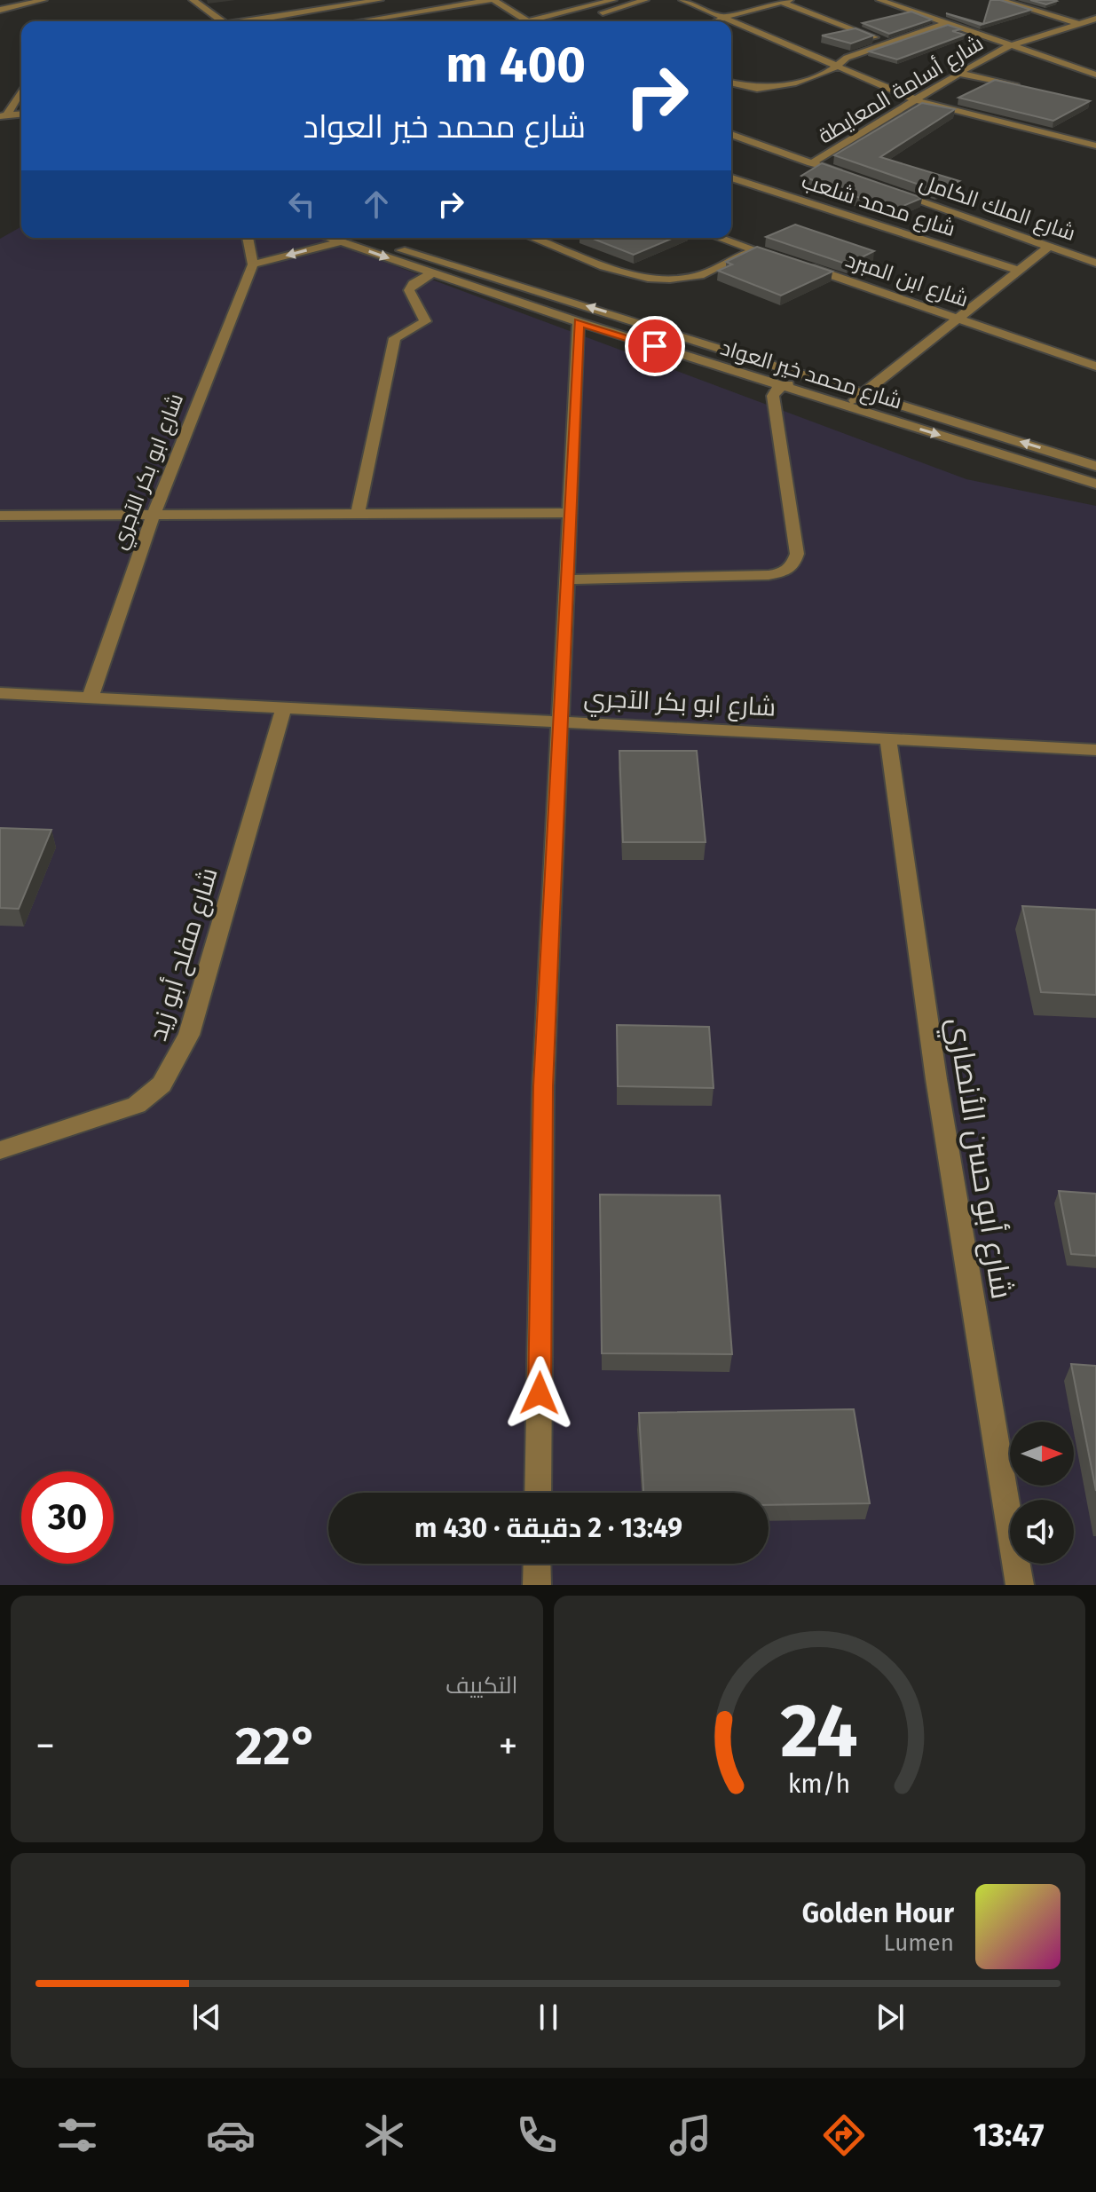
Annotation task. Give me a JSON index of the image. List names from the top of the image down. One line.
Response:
{"streets":{"street":["شارع أسامة المعايطة","شارع محمد شلعب","شارع الملك الكامل","شارع ابن المبرد","شارع محمد خير العواد","شارع ابو بكر الآجري","شارع مفلح أبو زيد","شارع أبو حسن الأنصاري"]},"crossings":[["شارع ابو بكر الآجري","شارع مفلح أبو زيد"],["شارع ابو بكر الآجري","شارع أبو حسن الأنصاري"]],"north":"right","page":{"turn":["400 m","شارع محمد خير العواد"],"limit":"30","trip":"13:49 · 2 دقيقة · 430 m","tile":"التكييف","heat":["−","22°","+"],"song":["Golden Hour","Lumen"],"tabs":"13:47","gauge":["24","km/h"]}}
